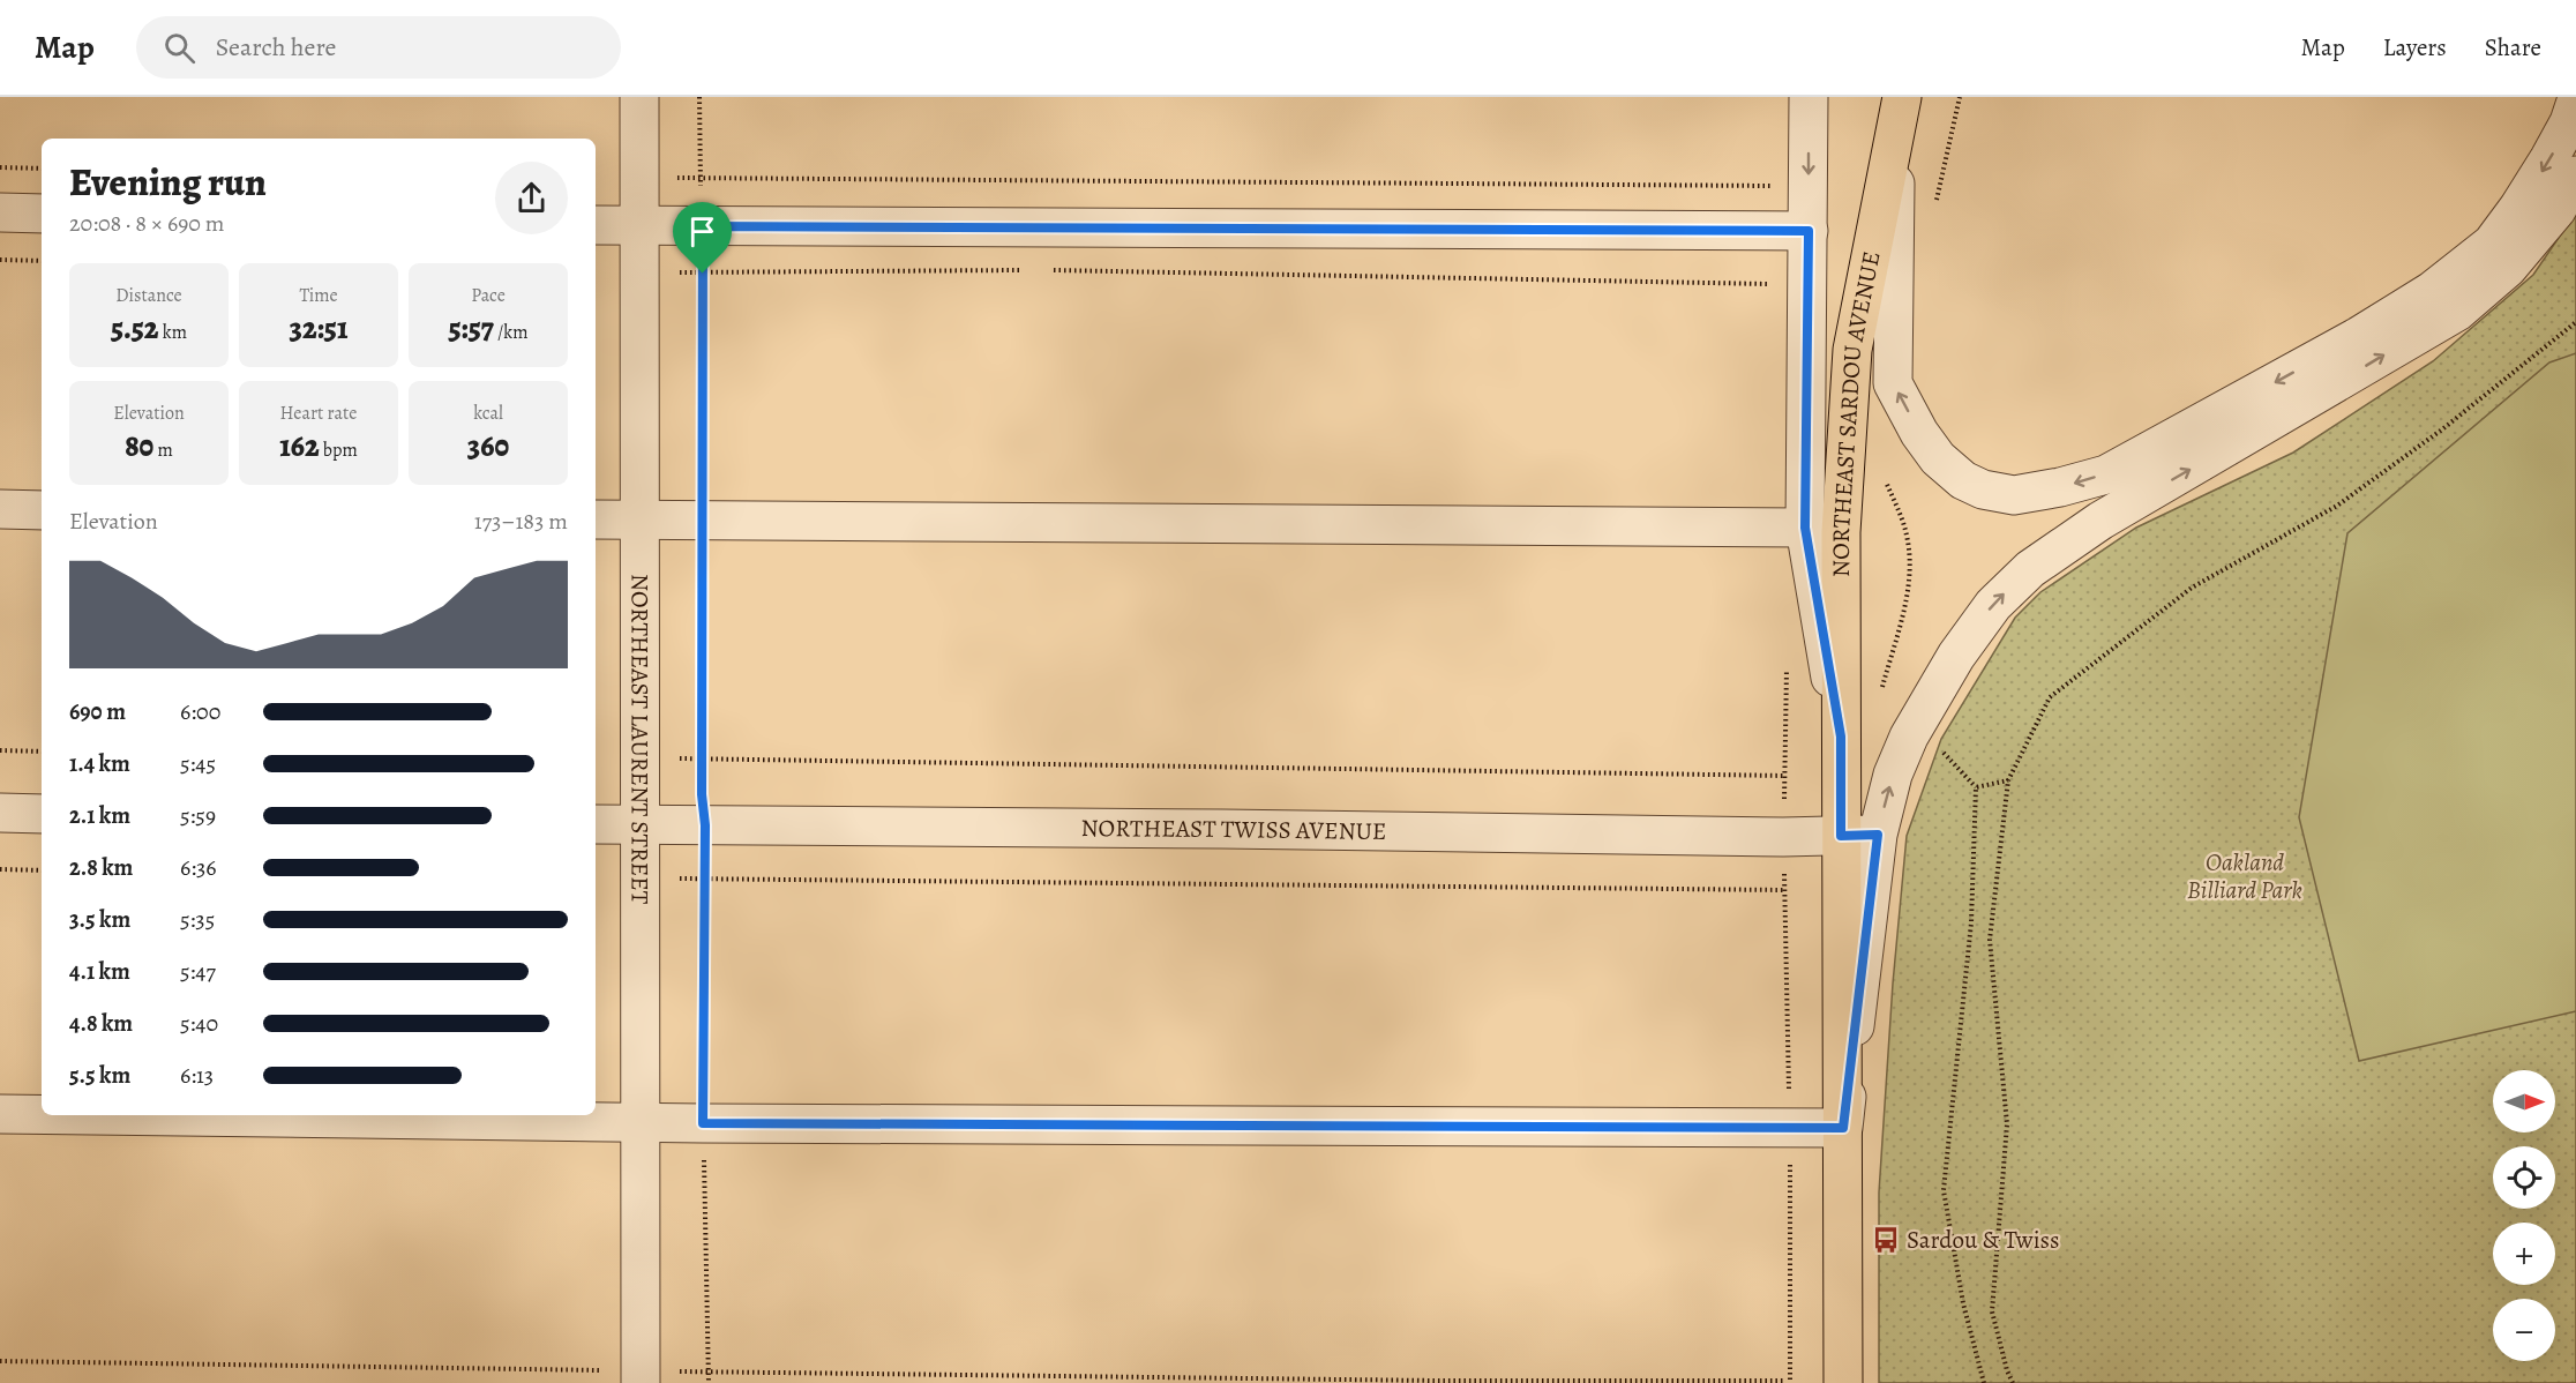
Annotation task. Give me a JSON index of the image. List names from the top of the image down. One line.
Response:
{"streets":{"main road":["NORTHEAST SARDOU AVENUE"],"street":["NORTHEAST LAURENT STREET","NORTHEAST TWISS AVENUE"]},"crossings":[["NORTHEAST SARDOU AVENUE","NORTHEAST TWISS AVENUE"],["NORTHEAST LAURENT STREET","NORTHEAST TWISS AVENUE"]],"parks":["Oakland Billiard Park"],"places":{"bus stop":["Sardou & Twiss"]},"north":"right","page":{"header":"Map","search":"Search here","nav":["Map","Layers","Share"],"heading":["Evening run","20:08 · 8 × 690 m"],"stats":[["Distance","5.52 km"],["Time","32:51"],["Pace","5:57 /km"],["Elevation","80 m"],["Heart rate","162 bpm"],["kcal","360"]],"chart":["Elevation","173–183 m"],"list":[{"name":"690 m","note":"6:00"},{"name":"1.4 km","note":"5:45"},{"name":"2.1 km","note":"5:59"},{"name":"2.8 km","note":"6:36"},{"name":"3.5 km","note":"5:35"},{"name":"4.1 km","note":"5:47"},{"name":"4.8 km","note":"5:40"},{"name":"5.5 km","note":"6:13"}],"map_buttons":["+","−"]}}
